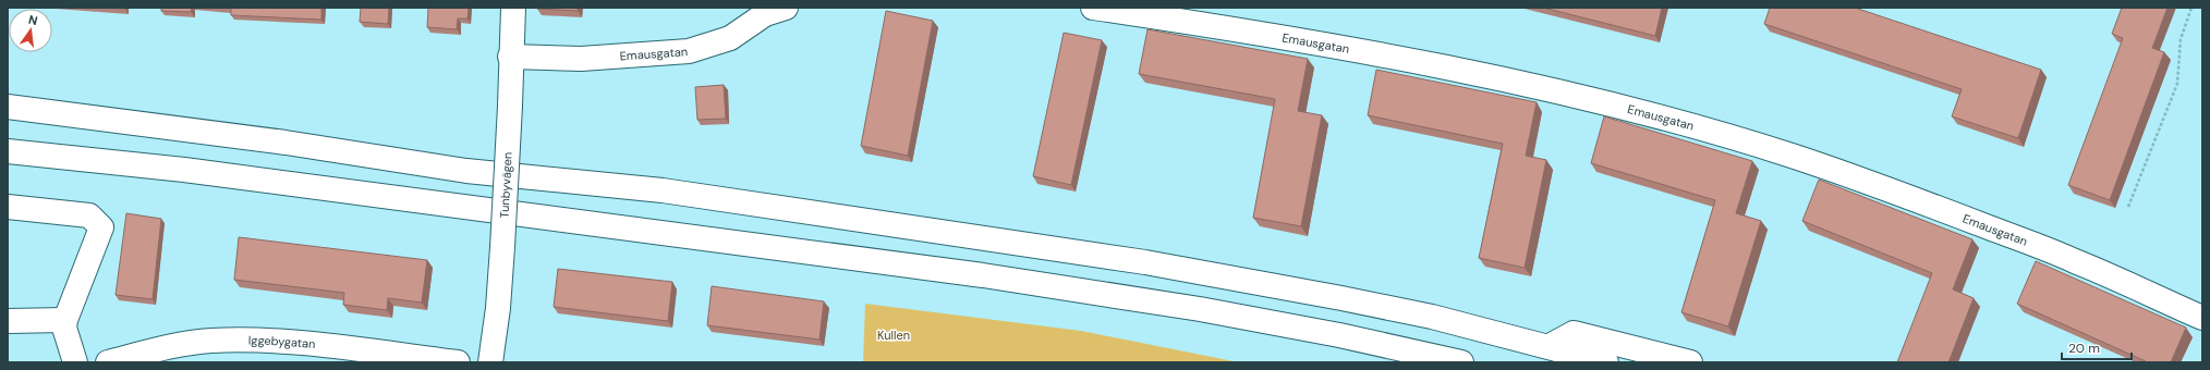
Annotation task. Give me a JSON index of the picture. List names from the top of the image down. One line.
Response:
{"streets":{"main road":["Emausgatan","Tunbyvägen","Iggebygatan"]},"crossings":[["Emausgatan","Tunbyvägen"]],"parks":["Kullen"],"scale_bar":"20 m","north":"top"}
